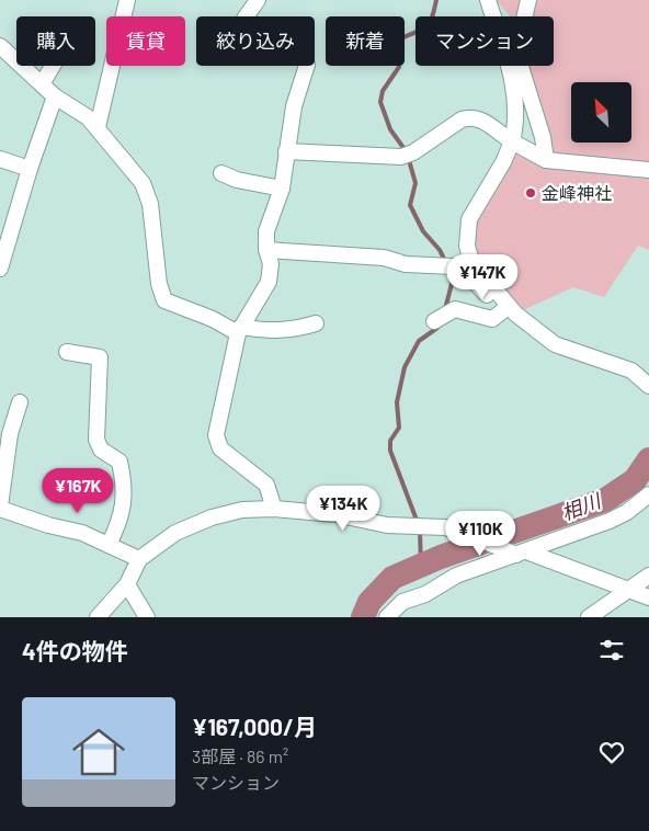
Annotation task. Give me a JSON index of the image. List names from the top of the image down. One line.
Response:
{"water":["相川"],"places":["金峰神社"],"north":"top left","page":{"chip":["購入","賃貸","絞り込み","新着","マンション"],"price":["¥147K","¥167K","¥134K","¥110K"],"heading":"4件の物件","list":[{"name":"¥167,000/月","note":"3部屋 · 86 m² · マンション"}]}}
